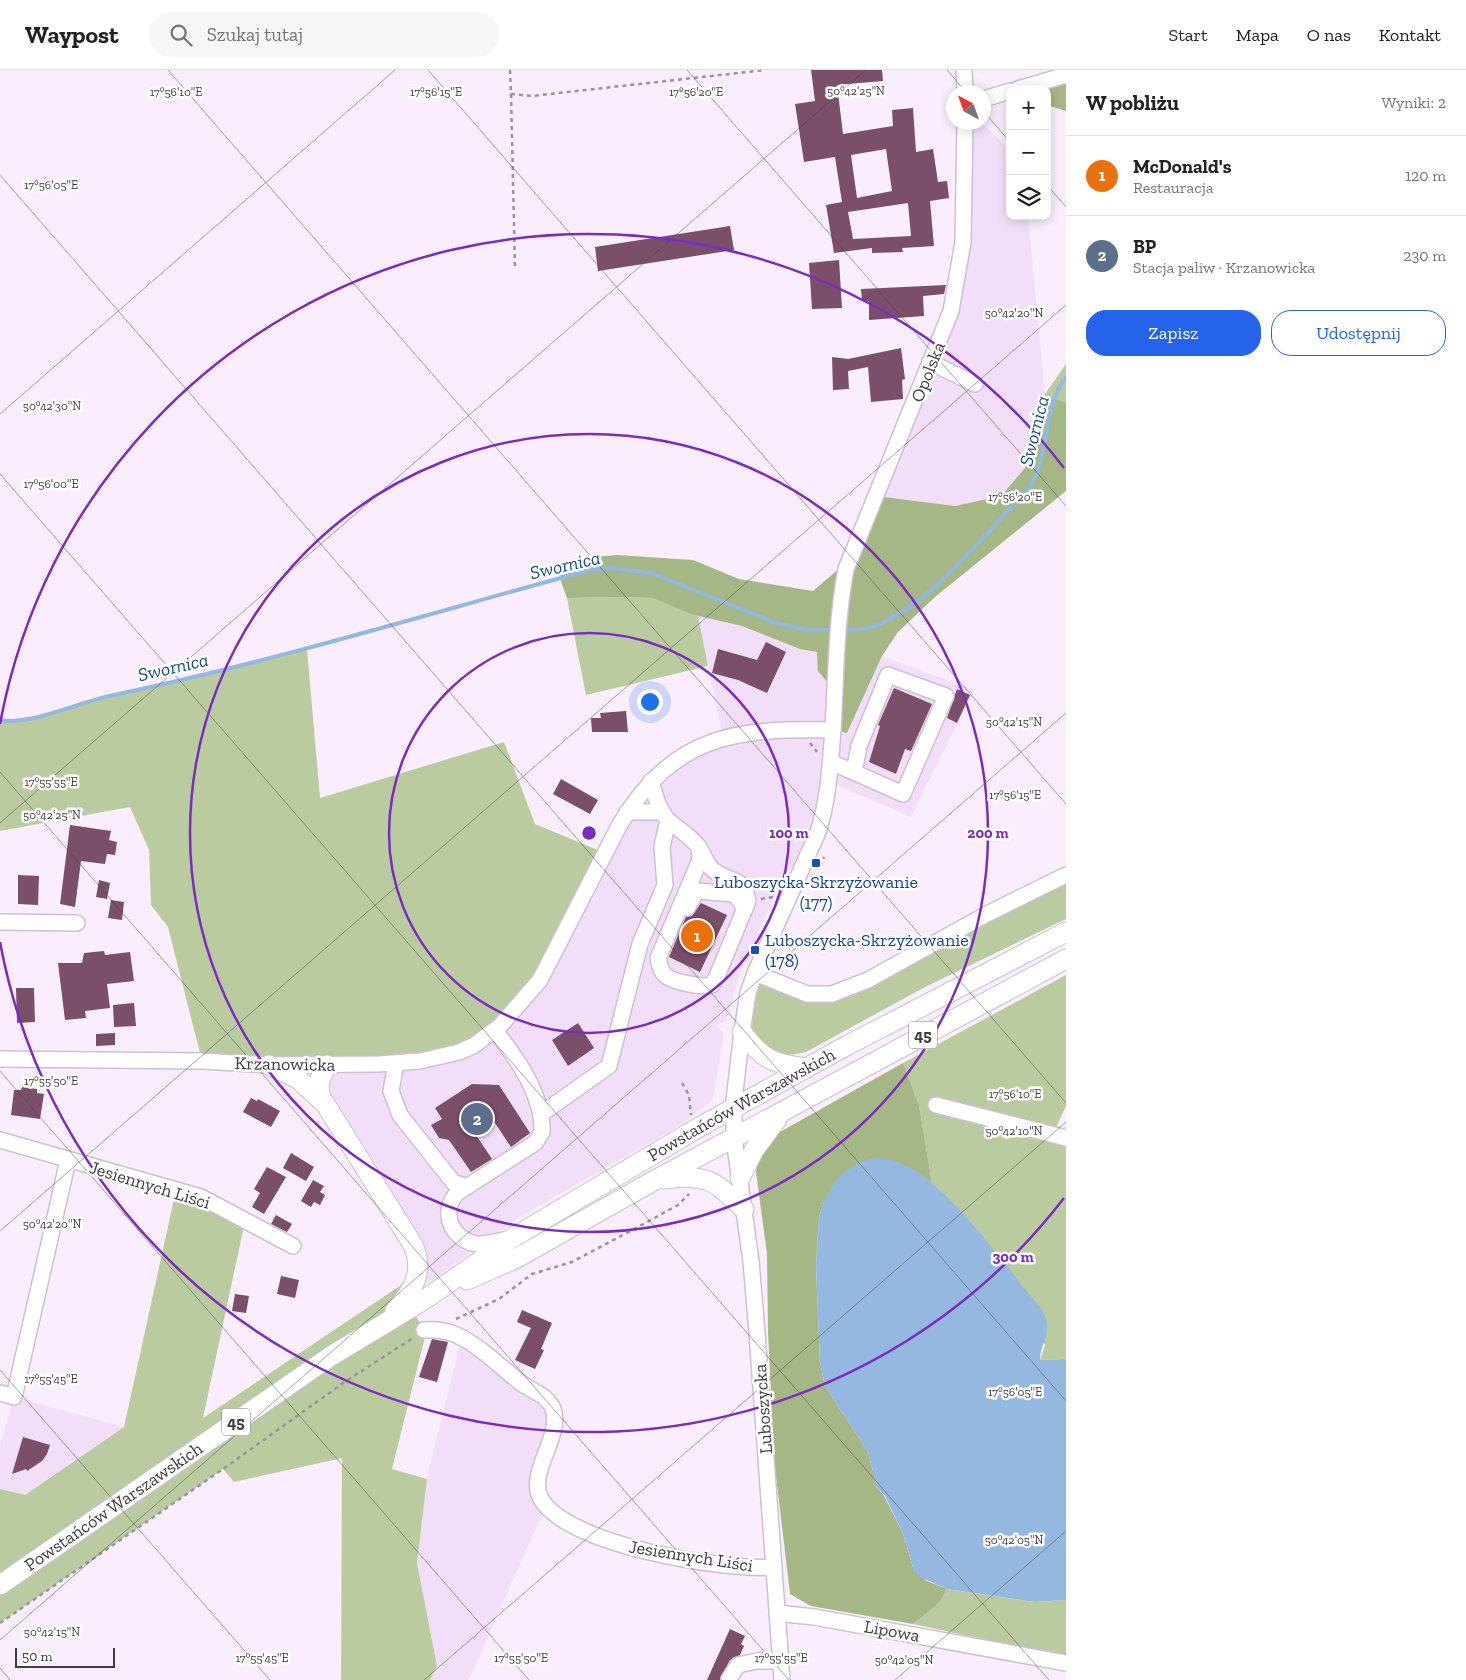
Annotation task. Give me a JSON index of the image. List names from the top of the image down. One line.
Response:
{"streets":{"main road":["45","Powstańców Warszawskich"],"street":["Opolska","Krzanowicka","Jesiennych Liści","Luboszycka","Lipowa"]},"crossings":[["Opolska","Krzanowicka"],["Opolska","Luboszycka"],["Powstańców Warszawskich","Luboszycka"],["Jesiennych Liści","Luboszycka"],["Luboszycka","Lipowa"]],"water":["Swornica"],"places":{"transit":["Luboszycka-Skrzyżowanie (177)","Luboszycka-Skrzyżowanie (178)"]},"scale_bar":"50 m","north":"top left","page":{"header":"Waypost","search":"Szukaj tutaj","nav":["Start","Mapa","O nas","Kontakt"],"heading":["W pobliżu","Wyniki: 2"],"map_buttons":["+","−"],"list":[{"mark":"1","name":"McDonald's","note":"Restauracja","value":"120 m"},{"mark":"2","name":"BP","note":"Stacja paliw · Krzanowicka","value":"230 m"}],"buttons":["Zapisz","Udostępnij"],"pins":["1","2"],"scale":"50 m"},"coordinates":["50°42'25\"N","17°56'10\"E","17°56'15\"E","17°56'20\"E","17°56'05\"E","50°42'20\"N","50°42'30\"N","17°56'00\"E","50°42'15\"N","17°55'55\"E","17°55'50\"E","50°42'10\"N","17°55'45\"E","50°42'05\"N"],"rings":["100 m","200 m","300 m"]}
